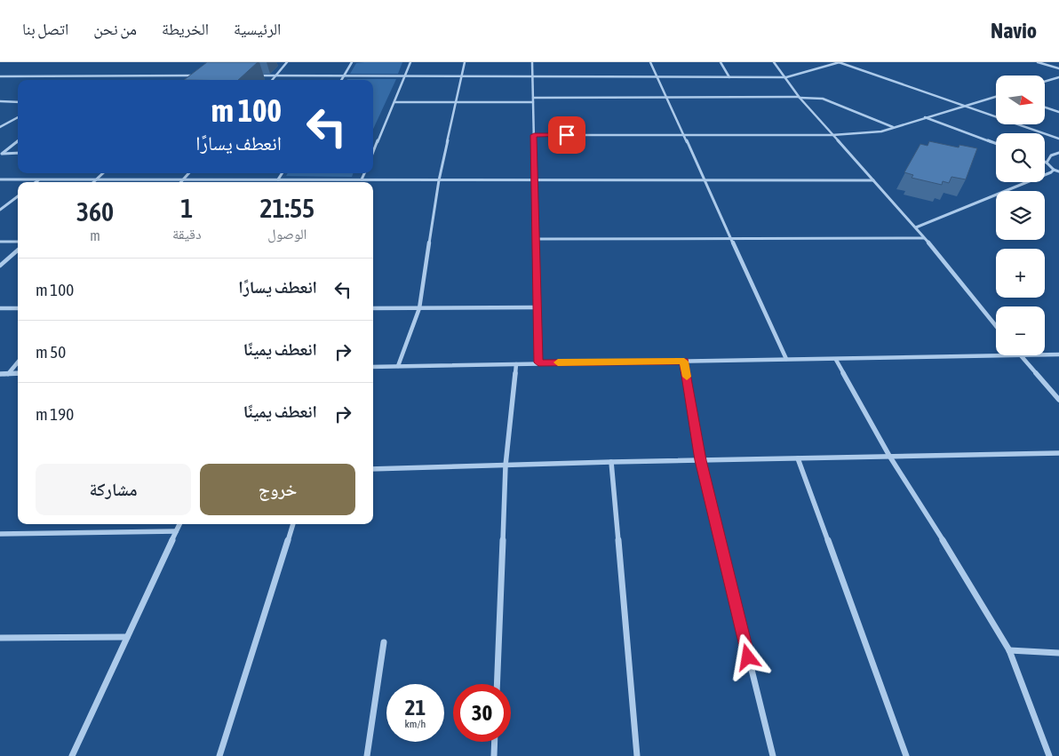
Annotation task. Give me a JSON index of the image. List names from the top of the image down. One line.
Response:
{"north":"right","page":{"header":"Navio","nav":["الرئيسية","الخريطة","من نحن","اتصل بنا"],"map_buttons":["+","−"],"turn":["100 m","انعطف يسارًا"],"eta":["21:55","الوصول","1","دقيقة","360","m"],"list":[{"name":"انعطف يسارًا","value":"100 m"},{"name":"انعطف يمينًا","value":"50 m"},{"name":"انعطف يمينًا","value":"190 m"}],"buttons":["خروج","مشاركة"],"speed":"21 km/h","limit":"30"}}
